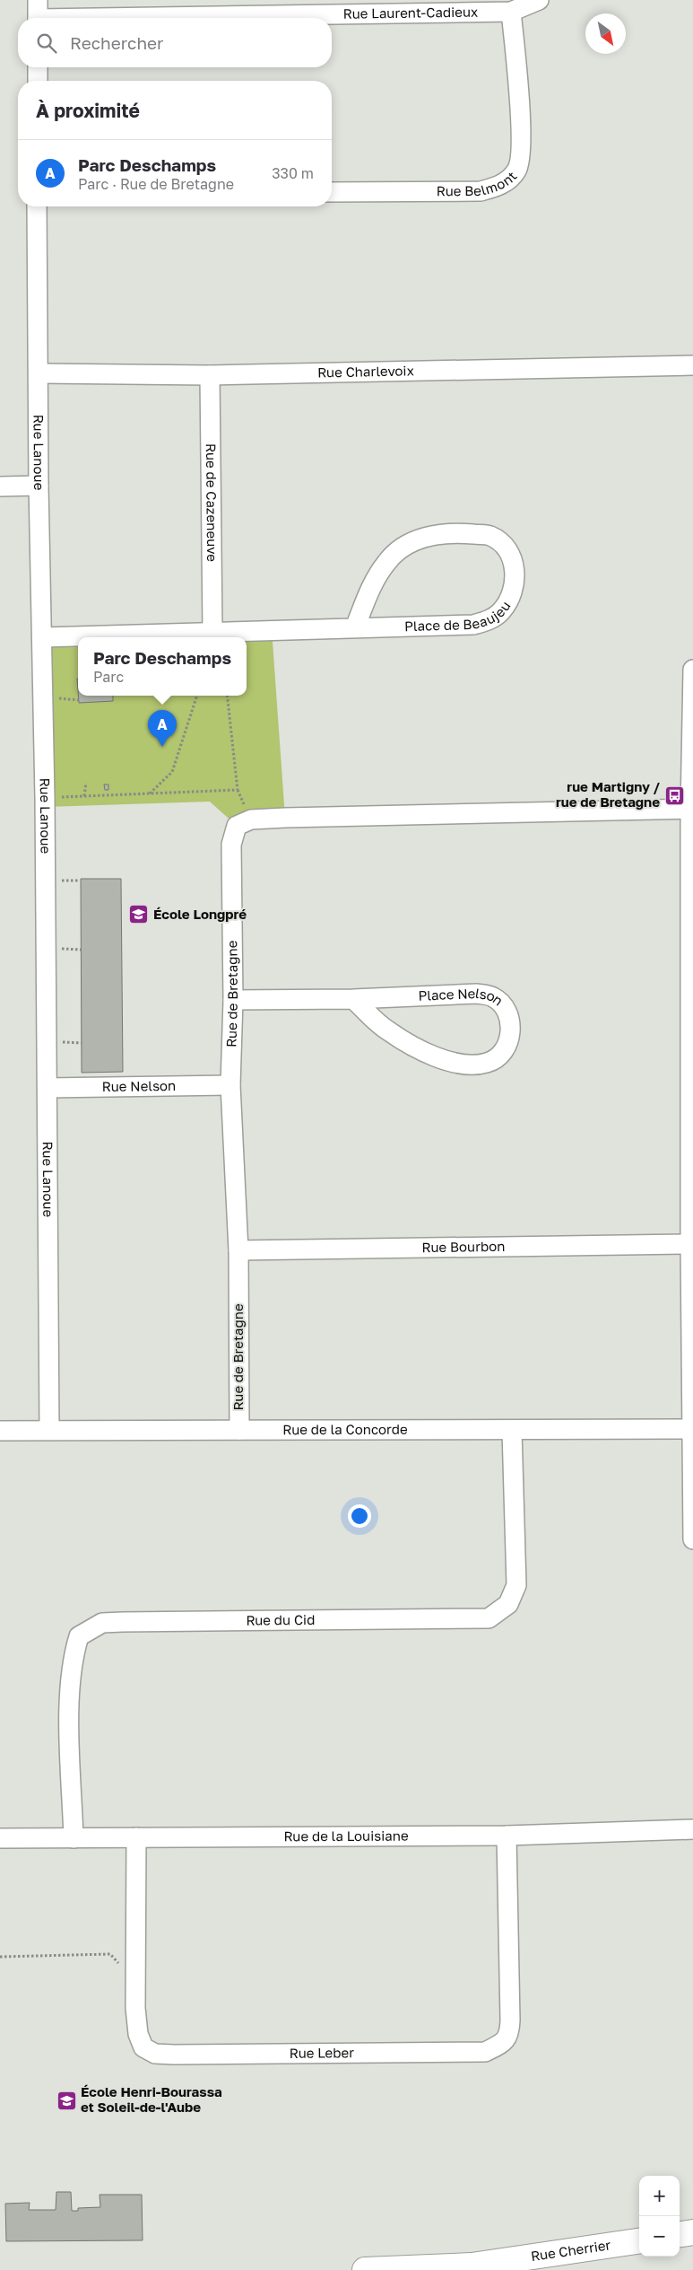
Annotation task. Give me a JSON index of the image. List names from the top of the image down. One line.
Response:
{"streets":{"street":["Rue Laurent-Cadieux","Rue Belmont","Rue Charlevoix","Rue Lanoue","Rue de Cazeneuve","Place de Beaujeu","Rue de Bretagne","Place Nelson","Rue Nelson","Rue Bourbon","Rue de la Concorde","Rue du Cid","Rue de la Louisiane","Rue Leber","Rue Cherrier"]},"crossings":[["Rue Laurent-Cadieux","Rue Belmont"],["Rue Charlevoix","Rue Lanoue"],["Rue Charlevoix","Rue de Cazeneuve"],["Rue Lanoue","Place de Beaujeu"],["Rue Lanoue","Rue Nelson"],["Rue Lanoue","Rue de la Concorde"],["Rue de Cazeneuve","Place de Beaujeu"],["Rue de Bretagne","Place Nelson"],["Rue de Bretagne","Rue Nelson"],["Rue de Bretagne","Rue Bourbon"],["Rue de Bretagne","Rue de la Concorde"],["Rue de la Concorde","Rue du Cid"],["Rue du Cid","Rue de la Louisiane"],["Rue de la Louisiane","Rue Leber"]],"places":{"bus stop":["rue Martigny / rue de Bretagne"],"school or university":["École Longpré","École Henri-Bourassa et Soleil-de-l'Aube"]},"north":"bottom right","page":{"search":"Rechercher","heading":"À proximité","list":[{"mark":"A","name":"Parc Deschamps","note":"Parc · Rue de Bretagne","value":"330 m"}],"popup":["Parc Deschamps","Parc"],"pins":"A","map_buttons":["+","−"]}}
